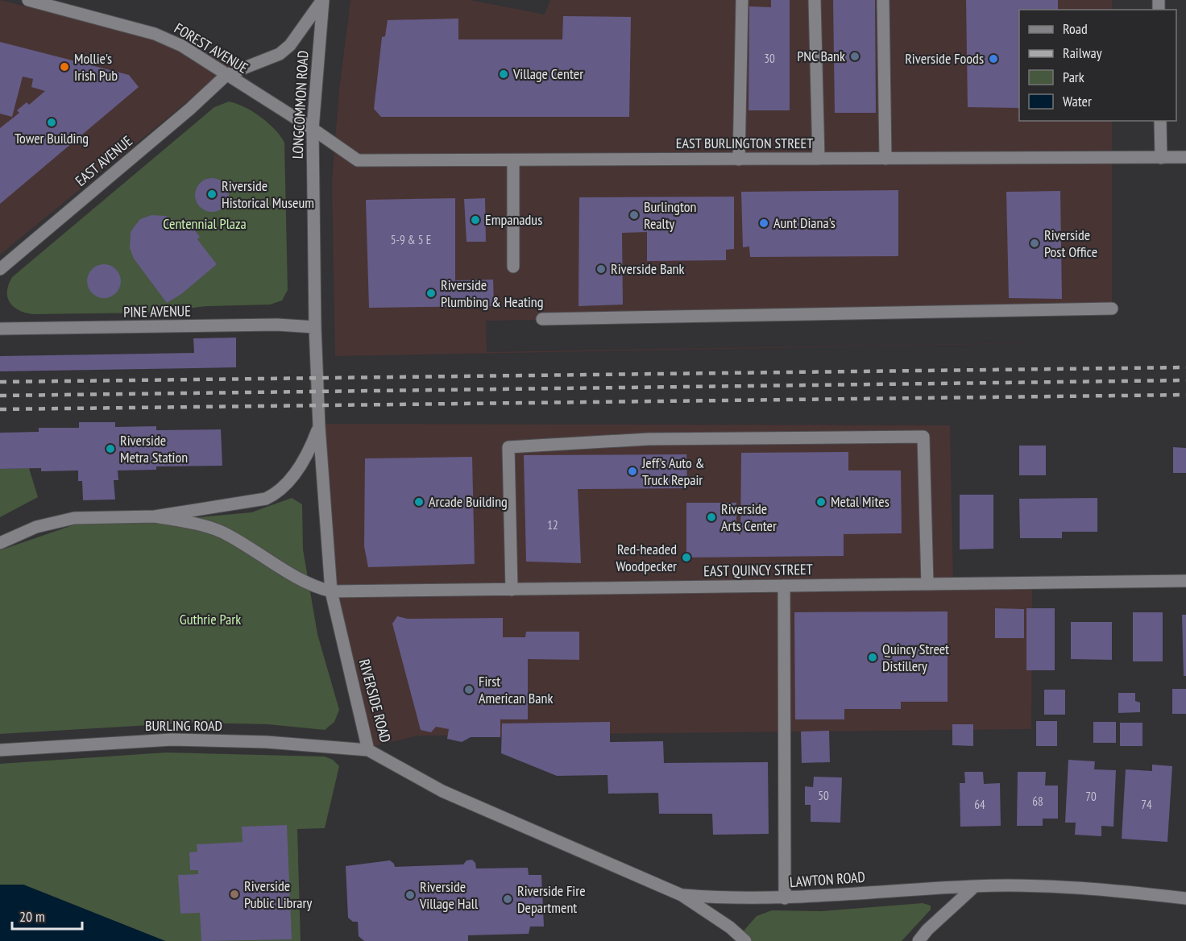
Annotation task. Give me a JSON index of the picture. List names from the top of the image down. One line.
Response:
{"streets":{"street":["FOREST AVENUE","LONGCOMMON ROAD","EAST BURLINGTON STREET","EAST AVENUE","PINE AVENUE","EAST QUINCY STREET","RIVERSIDE ROAD","BURLING ROAD","LAWTON ROAD"]},"crossings":[["FOREST AVENUE","LONGCOMMON ROAD"],["FOREST AVENUE","EAST BURLINGTON STREET"],["FOREST AVENUE","EAST AVENUE"],["LONGCOMMON ROAD","EAST BURLINGTON STREET"],["LONGCOMMON ROAD","PINE AVENUE"],["LONGCOMMON ROAD","RIVERSIDE ROAD"],["PINE AVENUE","RIVERSIDE ROAD"],["EAST QUINCY STREET","RIVERSIDE ROAD"],["RIVERSIDE ROAD","BURLING ROAD"],["RIVERSIDE ROAD","LAWTON ROAD"]],"parks":["Centennial Plaza","Guthrie Park"],"places":["PNC Bank","Riverside Foods","Mollie's Irish Pub","Village Center","Tower Building","Riverside Historical Museum","Burlington Realty","Empanadus","Aunt Diana's","Riverside Post Office","Riverside Bank","Riverside Plumbing & Heating","Riverside Metra Station","Jeff's Auto & Truck Repair","Arcade Building","Metal Mites","Riverside Arts Center","Red-headed Woodpecker","Quincy Street Distillery","First American Bank","Riverside Public Library","Riverside Village Hall","Riverside Fire Department"],"house_numbers":["30","5-9 & 5 E","12","50","70","68","64","74"],"legend":["Road","Railway","Park","Water"],"scale_bar":"20 m"}
